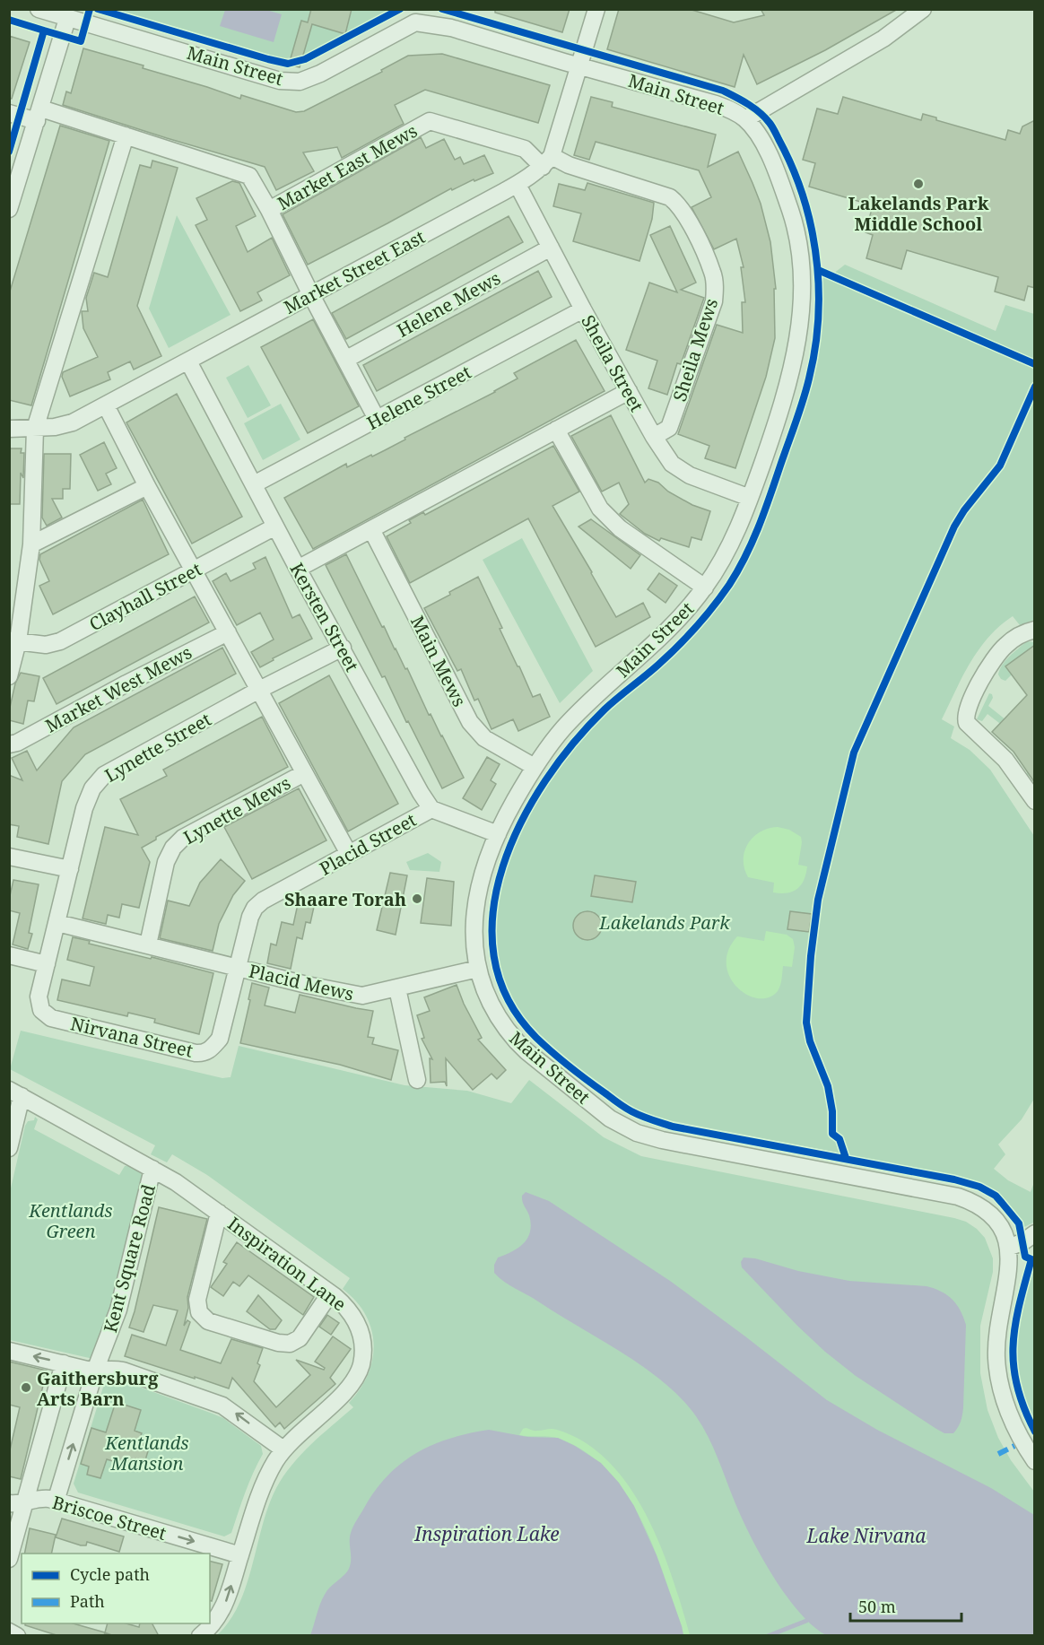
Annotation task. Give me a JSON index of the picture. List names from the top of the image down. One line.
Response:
{"streets":{"street":["Main Street","Market East Mews","Market Street East","Helene Mews","Sheila Mews","Sheila Street","Helene Street","Clayhall Street","Kersten Street","Main Mews","Market West Mews","Lynette Street","Lynette Mews","Placid Street","Placid Mews","Nirvana Street","Kent Square Road","Inspiration Lane","Briscoe Street"]},"crossings":[["Main Street","Sheila Street"],["Main Street","Main Mews"],["Main Street","Placid Mews"],["Market East Mews","Market Street East"],["Market East Mews","Sheila Mews"],["Market Street East","Sheila Mews"],["Market Street East","Sheila Street"],["Market Street East","Kersten Street"],["Helene Mews","Sheila Street"],["Sheila Mews","Sheila Street"],["Sheila Street","Helene Street"],["Helene Street","Kersten Street"],["Clayhall Street","Kersten Street"],["Kersten Street","Lynette Street"],["Kersten Street","Placid Street"],["Lynette Street","Lynette Mews"],["Lynette Street","Nirvana Street"],["Lynette Mews","Placid Street"],["Placid Street","Placid Mews"],["Placid Street","Nirvana Street"],["Kent Square Road","Inspiration Lane"],["Kent Square Road","Briscoe Street"],["Inspiration Lane","Briscoe Street"]],"water":["Inspiration Lake","Lake Nirvana"],"parks":["Lakelands Park","Kentlands Green","Kentlands Mansion"],"places":["Lakelands Park Middle School","Shaare Torah","Gaithersburg Arts Barn"],"legend":["Cycle path","Path"],"scale_bar":"50 m"}
